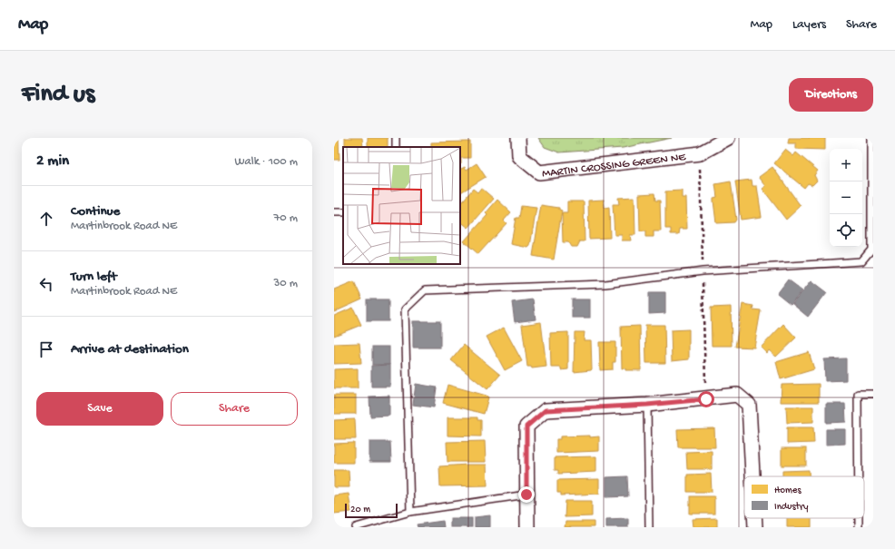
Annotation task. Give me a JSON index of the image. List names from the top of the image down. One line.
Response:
{"streets":{"street":["MARTIN CROSSING GREEN NE"]},"legend":["Homes","Industry"],"scale_bar":"20 m","page":{"header":"Map","nav":["Map","Layers","Share"],"buttons":["Directions",["Save","Share"]],"title":"Find us","heading":["2 min","Walk · 100 m"],"map_buttons":["+","−"],"list":[["Continue","Martinbrook Road NE","70 m"],["Turn left","Martinbrook Road NE","30 m"],"Arrive at destination"],"scale":"20 m"}}
